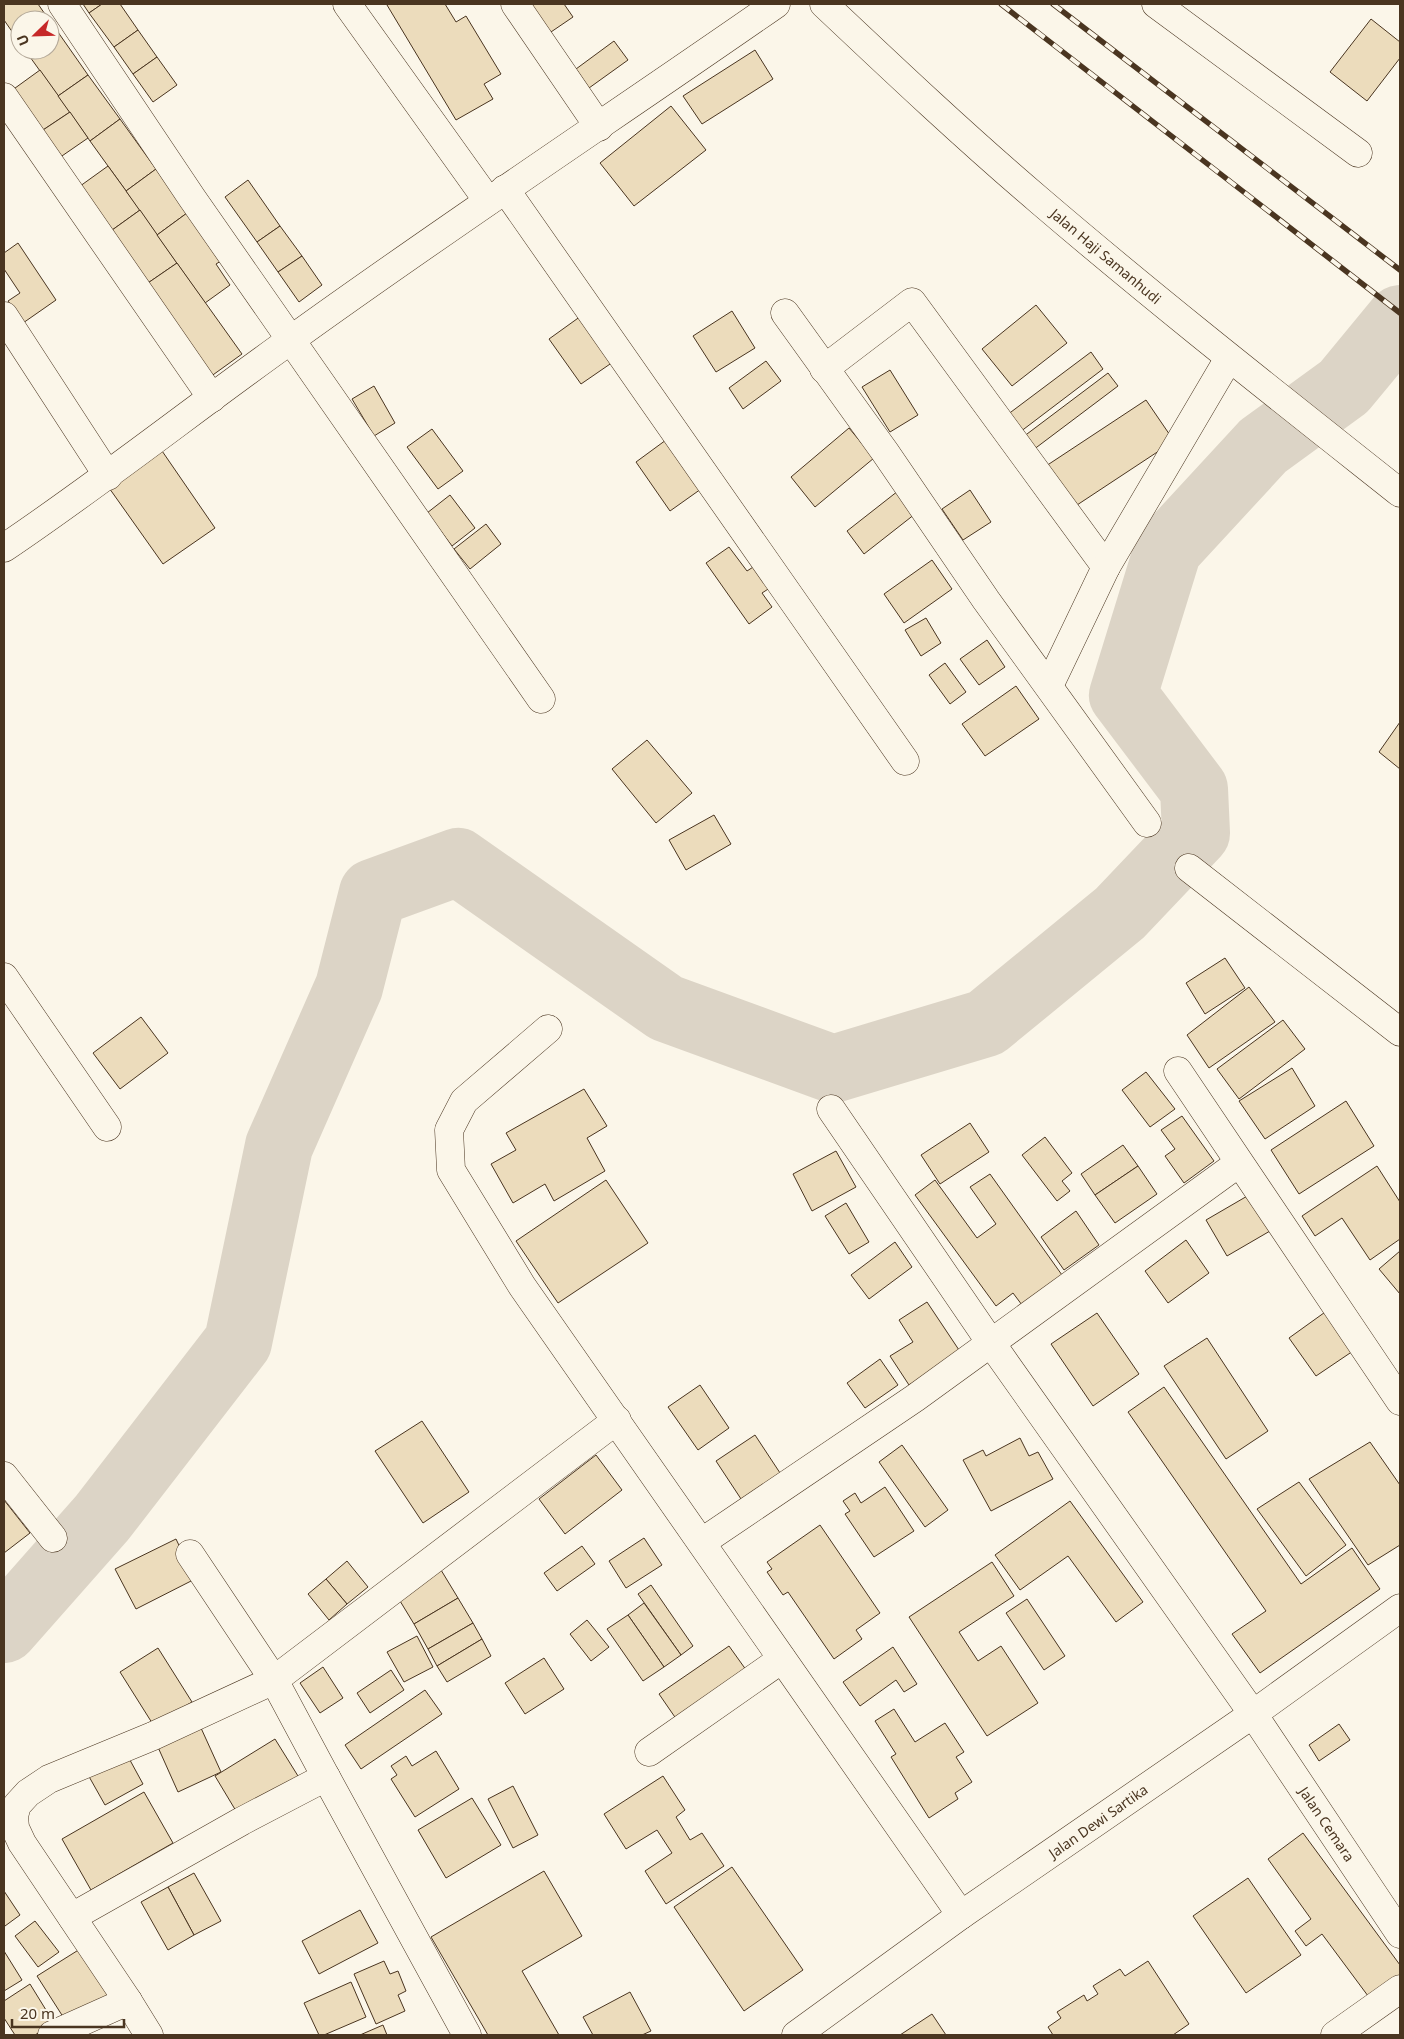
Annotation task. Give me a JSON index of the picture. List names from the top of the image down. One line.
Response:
{"streets":{"street":["Jalan Haji Samanhudi","Jalan Dewi Sartika","Jalan Cemara"]},"crossings":[["Jalan Dewi Sartika","Jalan Cemara"]],"scale_bar":"20 m","north":"bottom left"}
